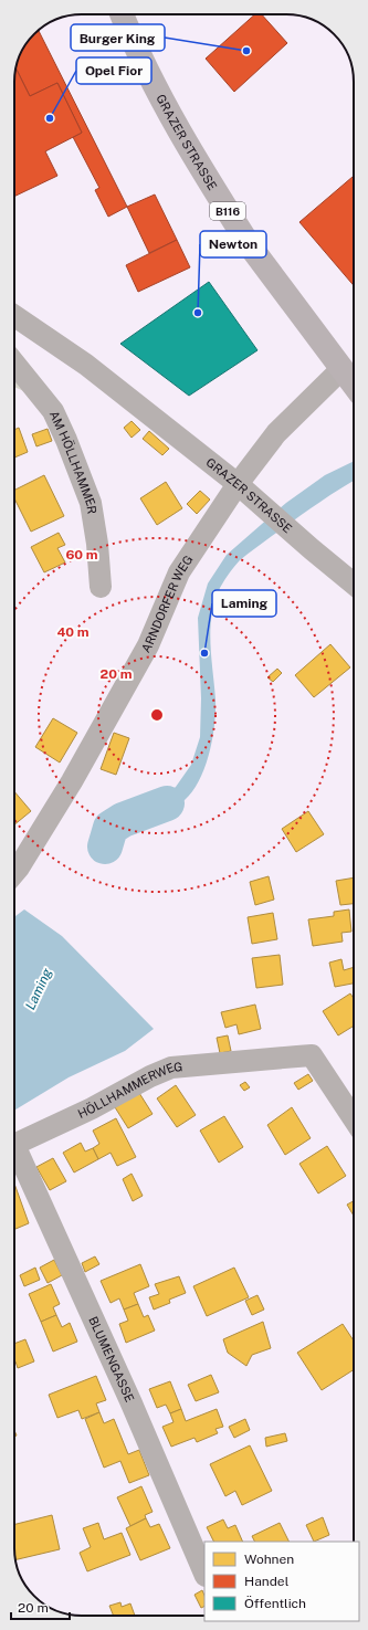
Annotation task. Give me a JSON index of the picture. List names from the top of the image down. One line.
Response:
{"streets":{"main road":["GRAZER STRASSE","B116"],"street":["AM HÖLLHAMMER","ARNDORFER WEG","HÖLLHAMMERWEG","BLUMENGASSE"]},"crossings":[["GRAZER STRASSE","ARNDORFER WEG"]],"water":["Laming"],"places":["Burger King","Opel Fior","Newton","Laming"],"legend":["Wohnen","Handel","Öffentlich"],"scale_bar":"20 m","rings":["60 m","40 m","20 m"]}
